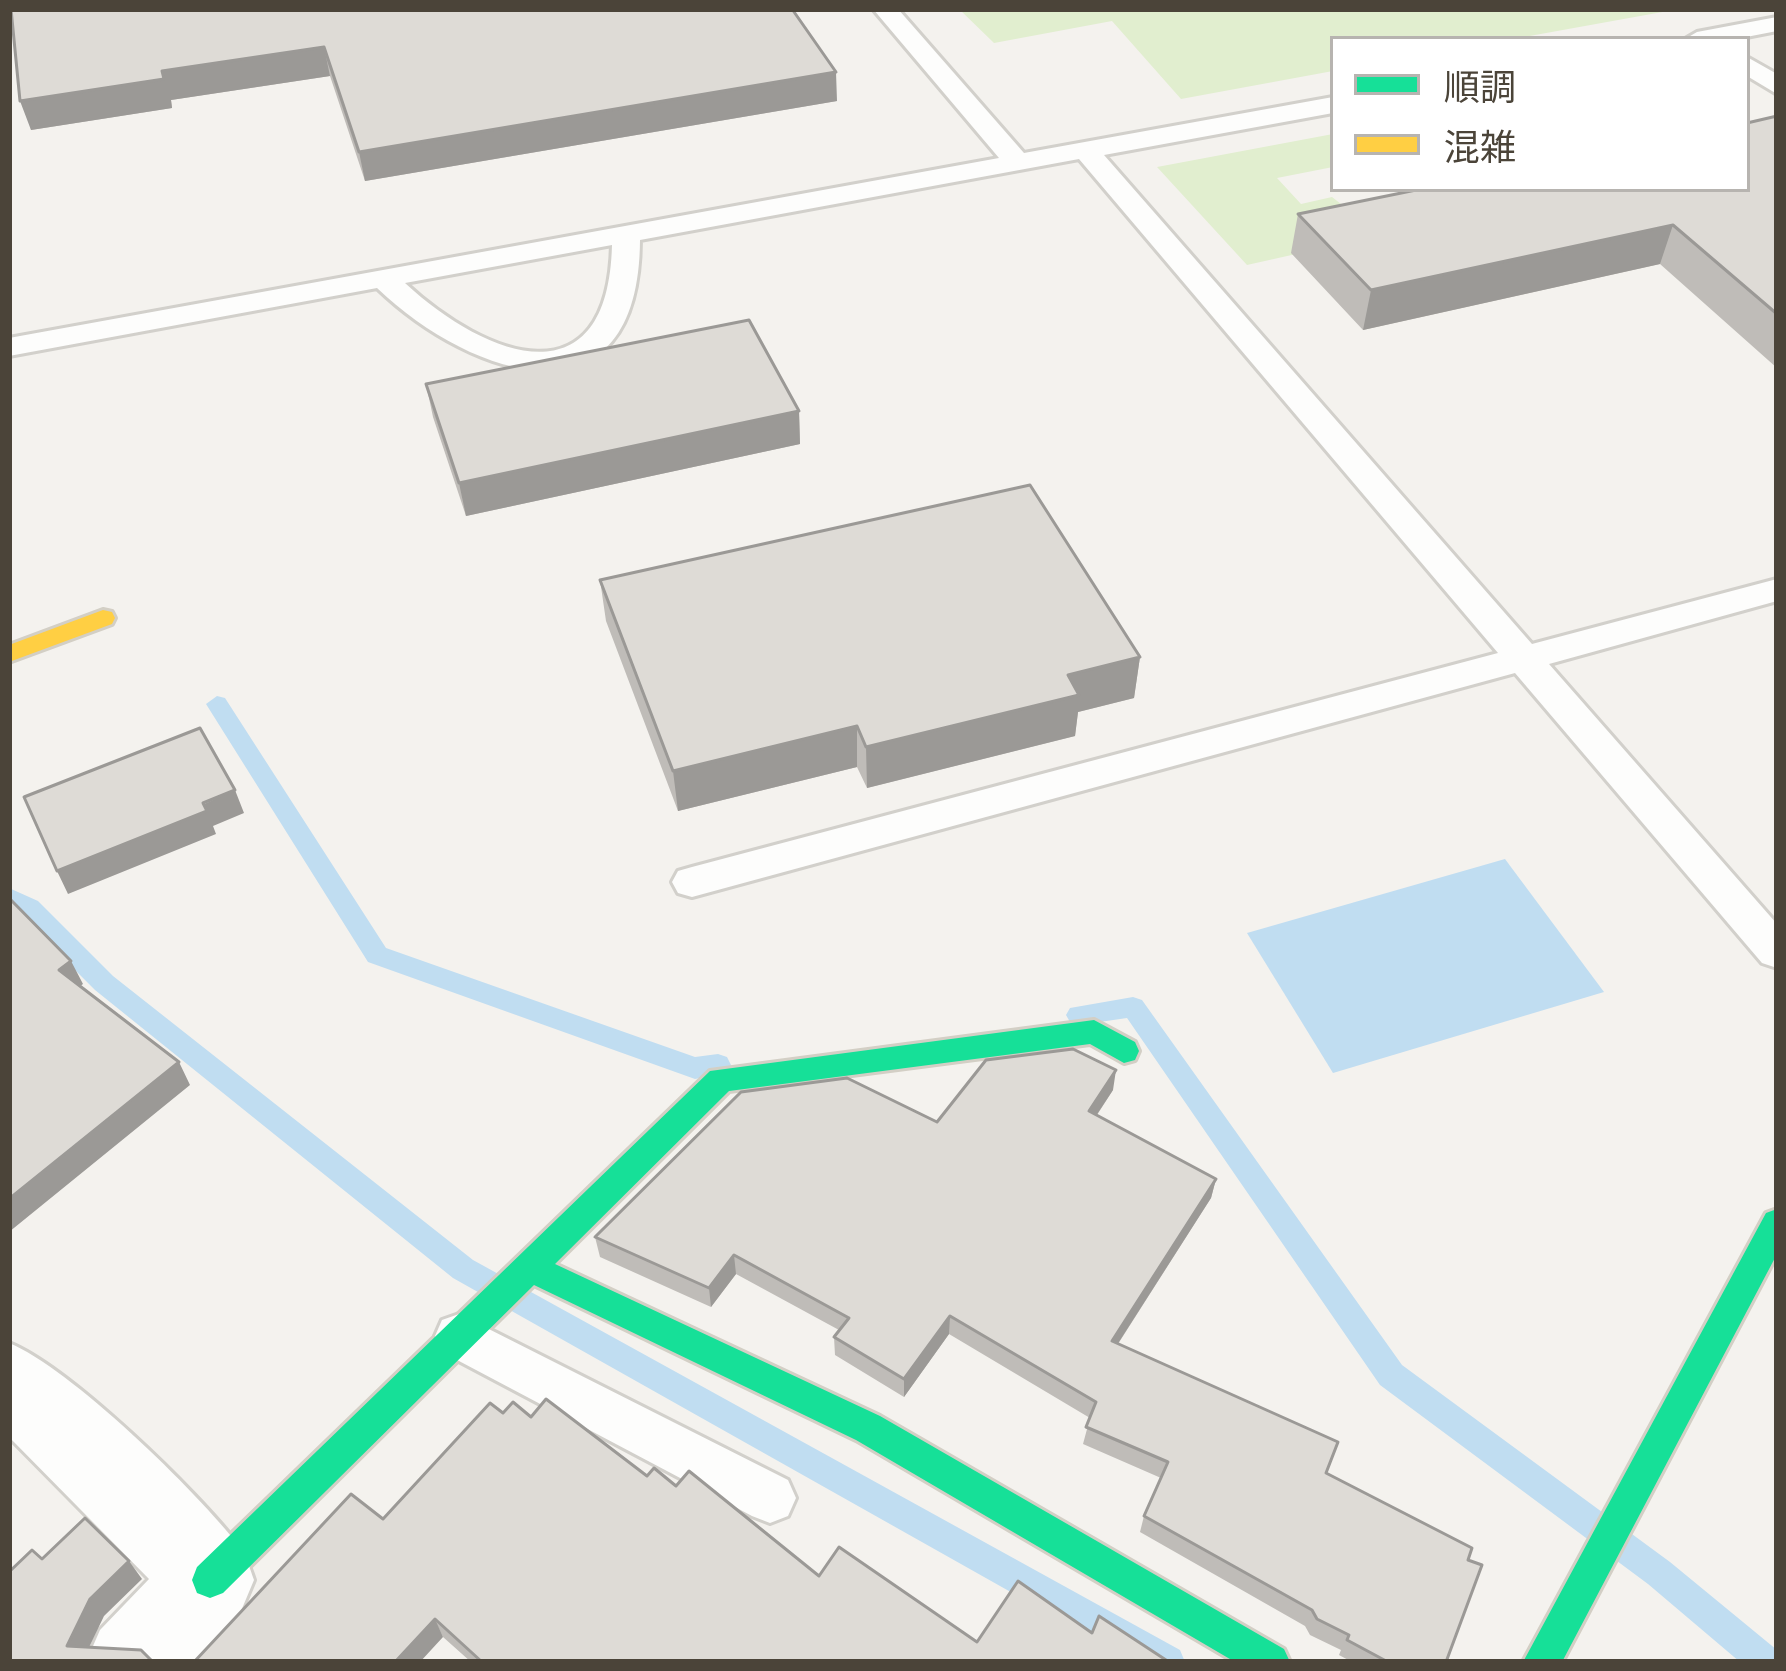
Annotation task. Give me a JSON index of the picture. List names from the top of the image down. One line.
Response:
{"legend":["順調","混雑"]}
